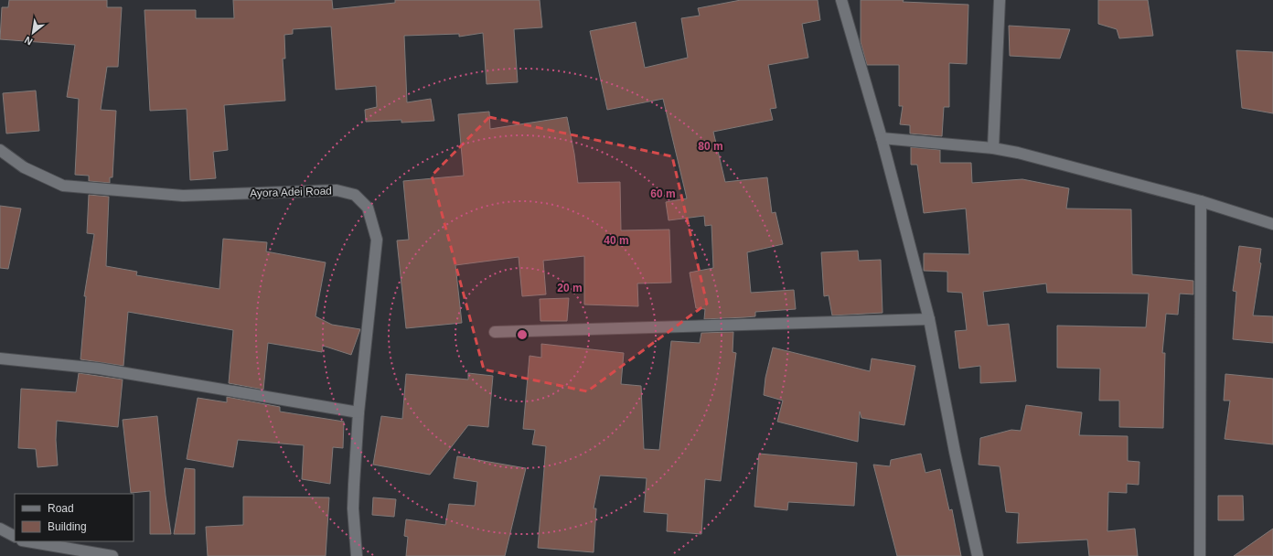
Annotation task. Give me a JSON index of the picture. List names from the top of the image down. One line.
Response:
{"streets":{"street":["Ayora Adei Road"]},"legend":["Road","Building"],"north":"bottom left","rings":["80 m","60 m","40 m","20 m"]}
